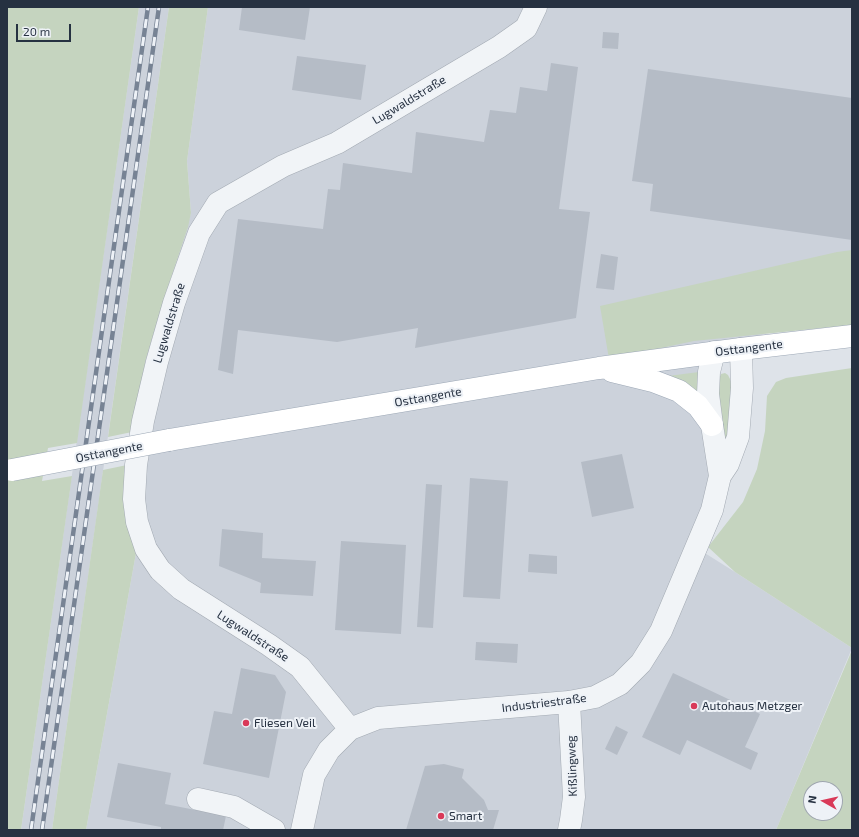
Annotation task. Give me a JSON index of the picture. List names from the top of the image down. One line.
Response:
{"streets":{"main road":["Osttangente"],"street":["Lugwaldstraße","Industriestraße","Kißlingweg"]},"crossings":[["Lugwaldstraße","Industriestraße"],["Osttangente","Industriestraße"],["Industriestraße","Kißlingweg"]],"places":["Autohaus Metzger","Fliesen Veil","Smart"],"scale_bar":"20 m","north":"left"}
